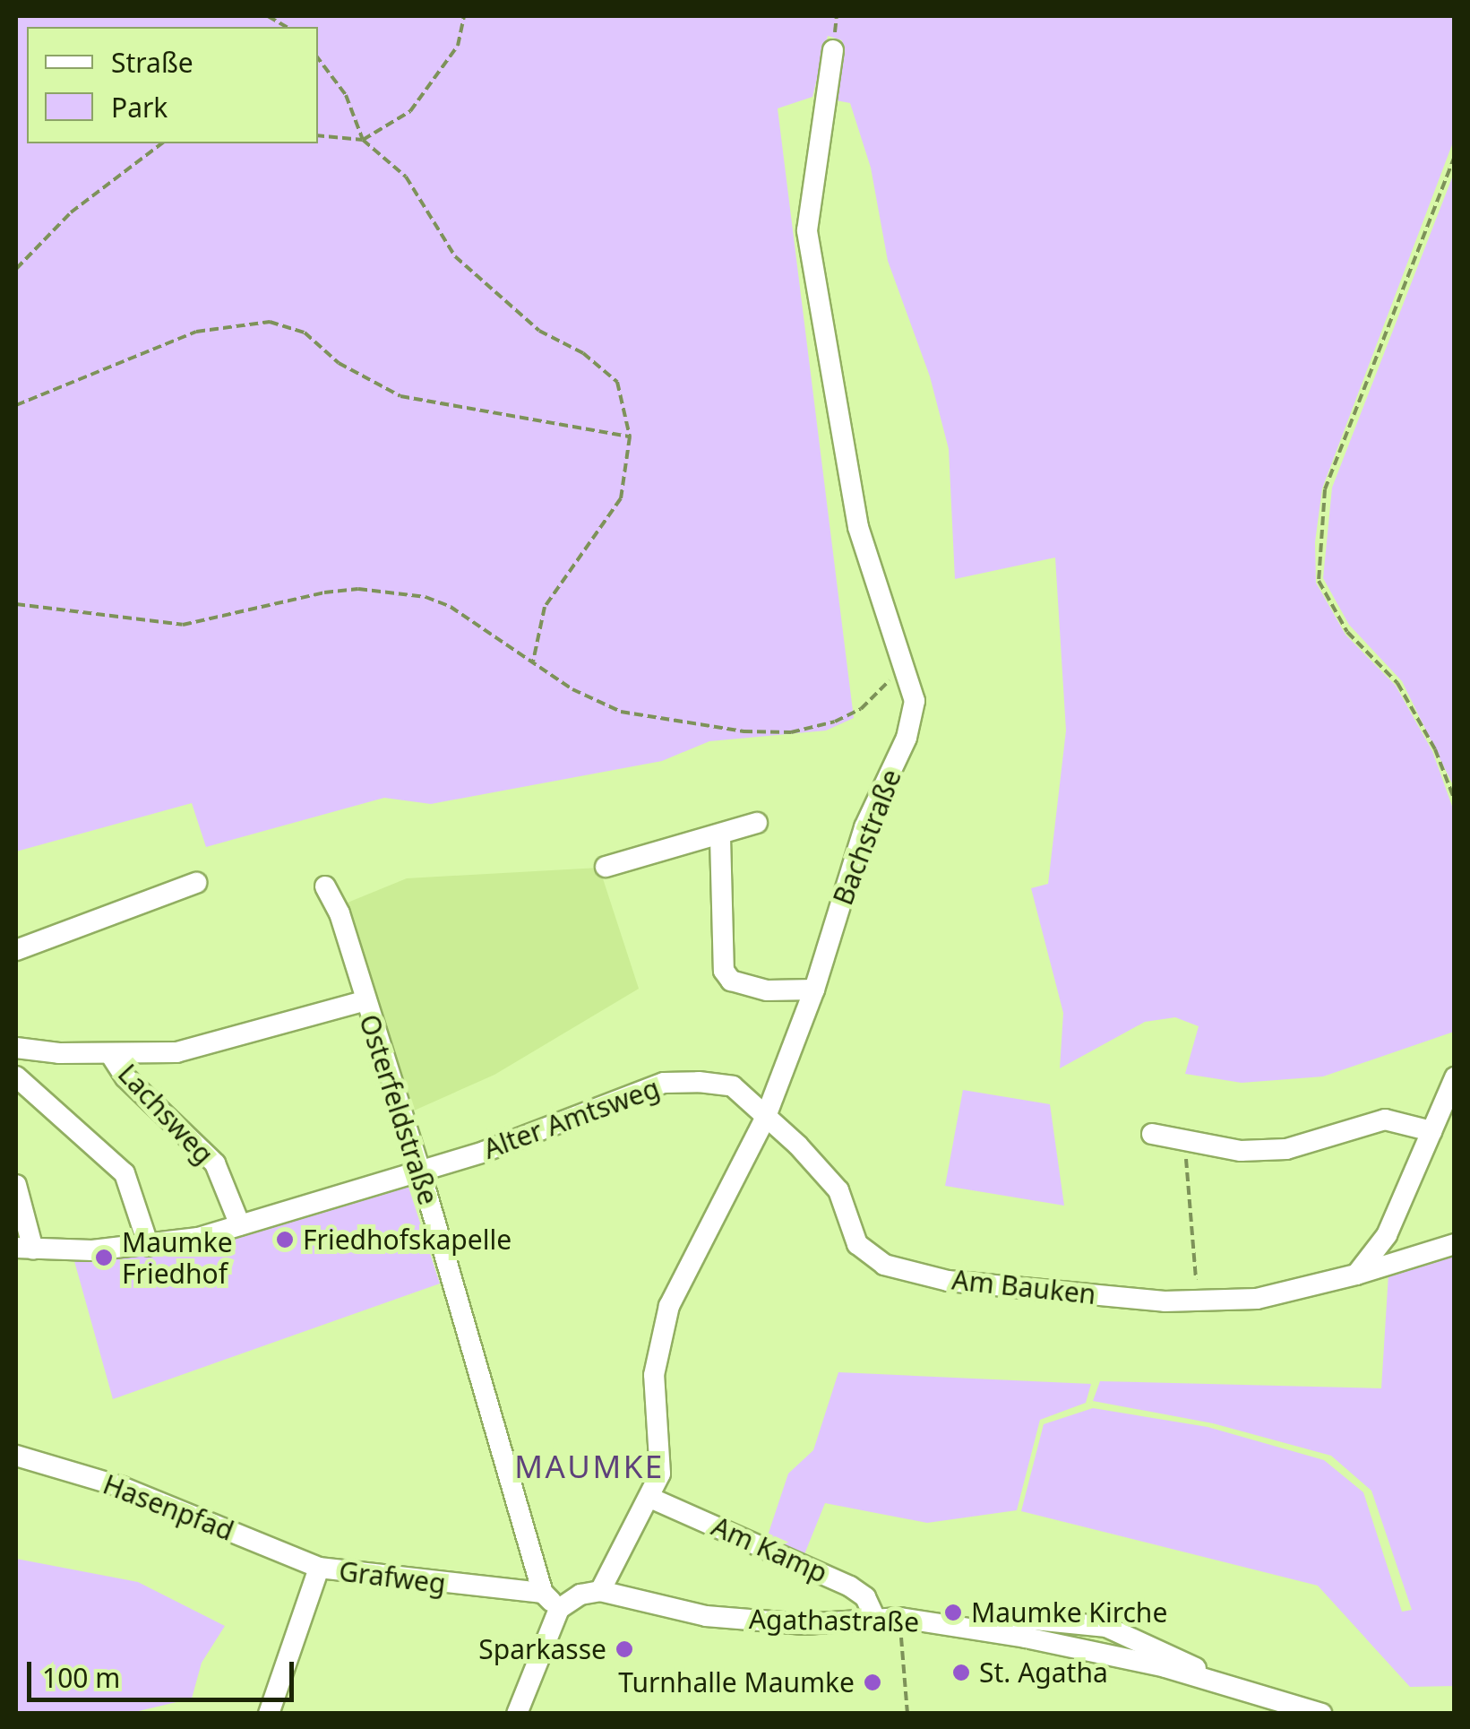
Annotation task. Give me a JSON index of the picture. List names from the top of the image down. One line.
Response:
{"streets":{"street":["Bachstraße","Osterfeldstraße","Lachsweg","Alter Amtsweg","Am Bauken","Hasenpfad","Am Kamp","Grafweg","Agathastraße"]},"crossings":[["Bachstraße","Alter Amtsweg"],["Bachstraße","Am Bauken"],["Bachstraße","Am Kamp"],["Bachstraße","Agathastraße"],["Osterfeldstraße","Alter Amtsweg"],["Osterfeldstraße","Grafweg"],["Lachsweg","Alter Amtsweg"],["Alter Amtsweg","Am Bauken"],["Hasenpfad","Grafweg"],["Am Kamp","Agathastraße"]],"districts":["MAUMKE"],"places":["Friedhofskapelle","Maumke Friedhof","Maumke Kirche","Sparkasse","St. Agatha","Turnhalle Maumke"],"legend":["Straße","Park"],"scale_bar":"100 m"}
